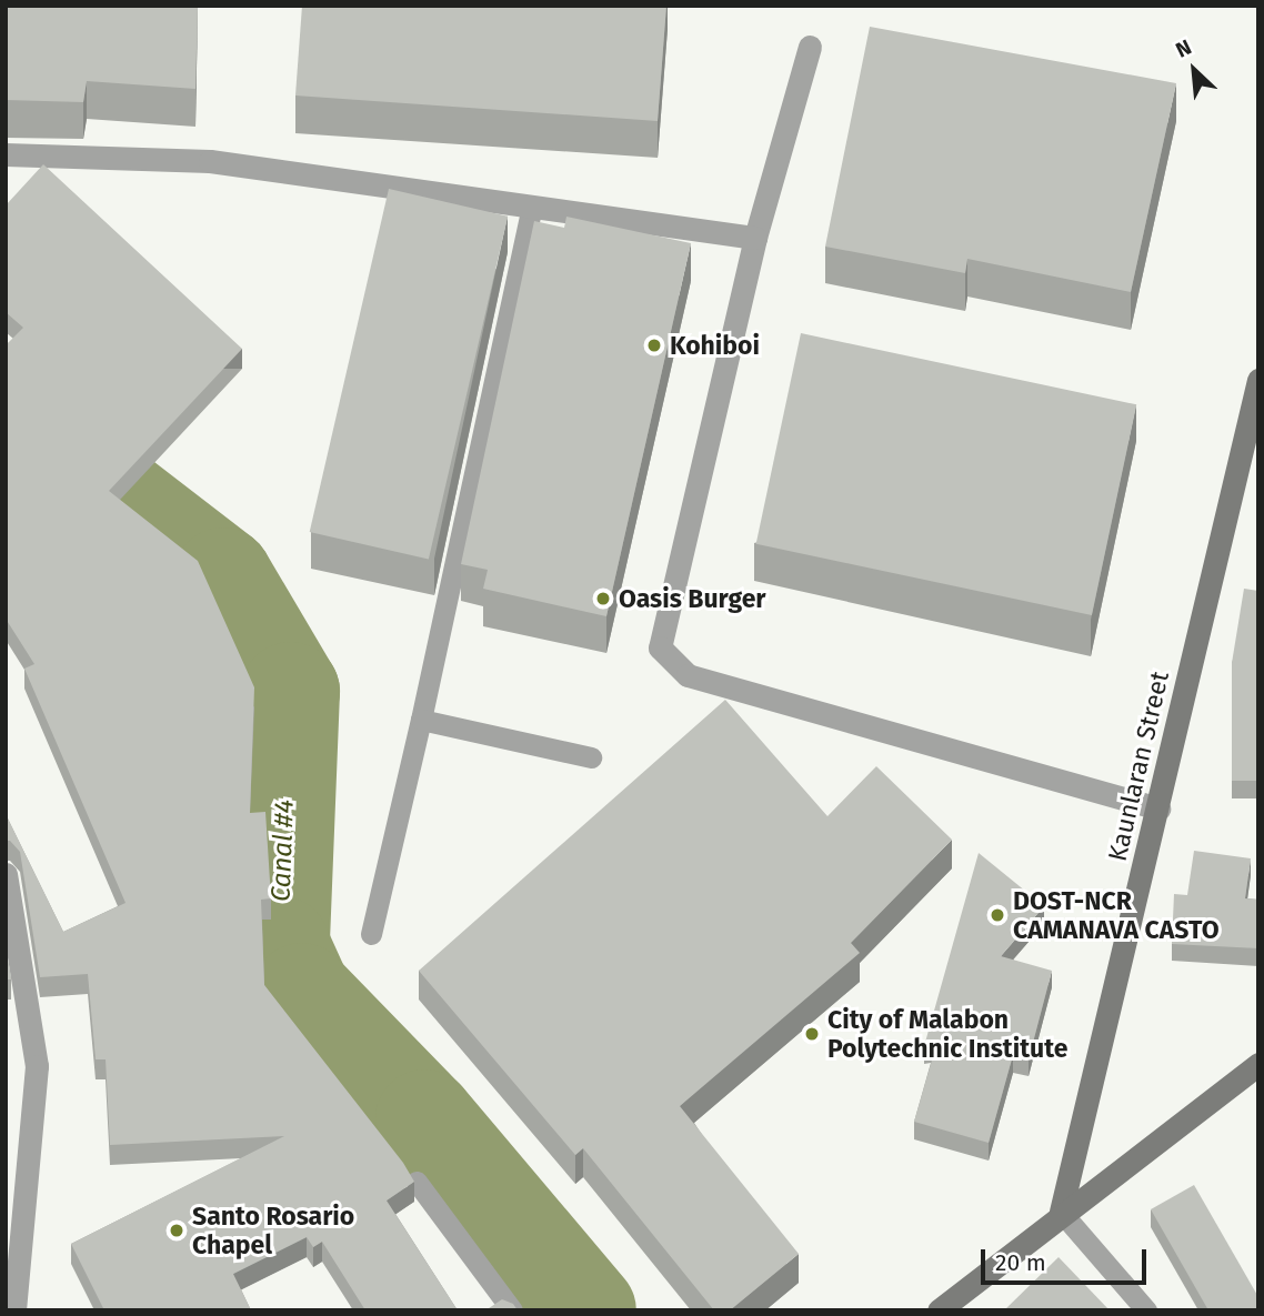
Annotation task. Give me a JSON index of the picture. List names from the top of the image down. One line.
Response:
{"streets":{"street":["Kaunlaran Street"]},"water":["Canal #4"],"places":["Kohiboi","Oasis Burger","DOST-NCR CAMANAVA CASTO","City of Malabon Polytechnic Institute","Santo Rosario Chapel"],"scale_bar":"20 m","north":"top left"}
